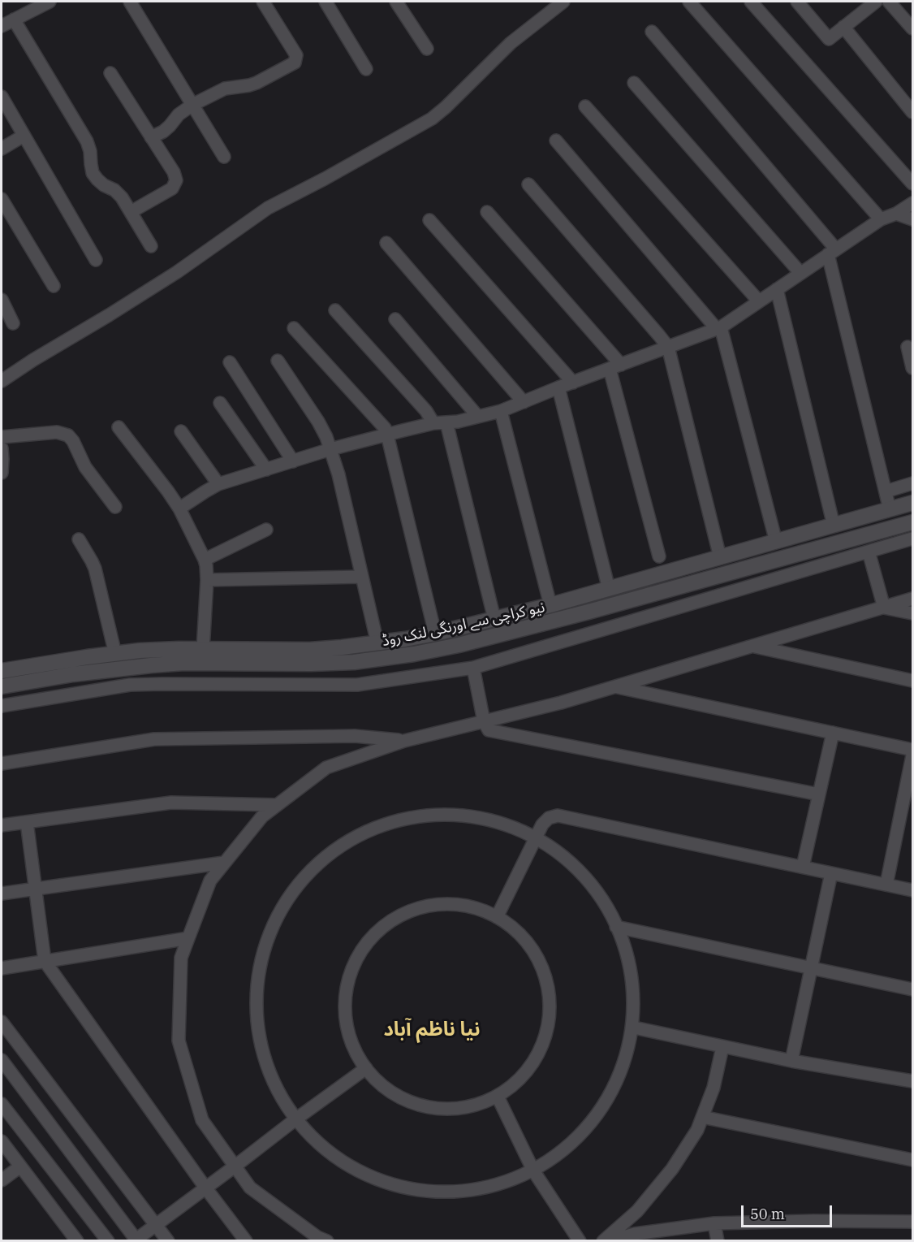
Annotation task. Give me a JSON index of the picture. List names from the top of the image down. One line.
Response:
{"streets":{"street":["نیو کراچی سے اورنگی لنک روڈ"]},"districts":["نیا ناظم آباد"],"scale_bar":"50 m"}
